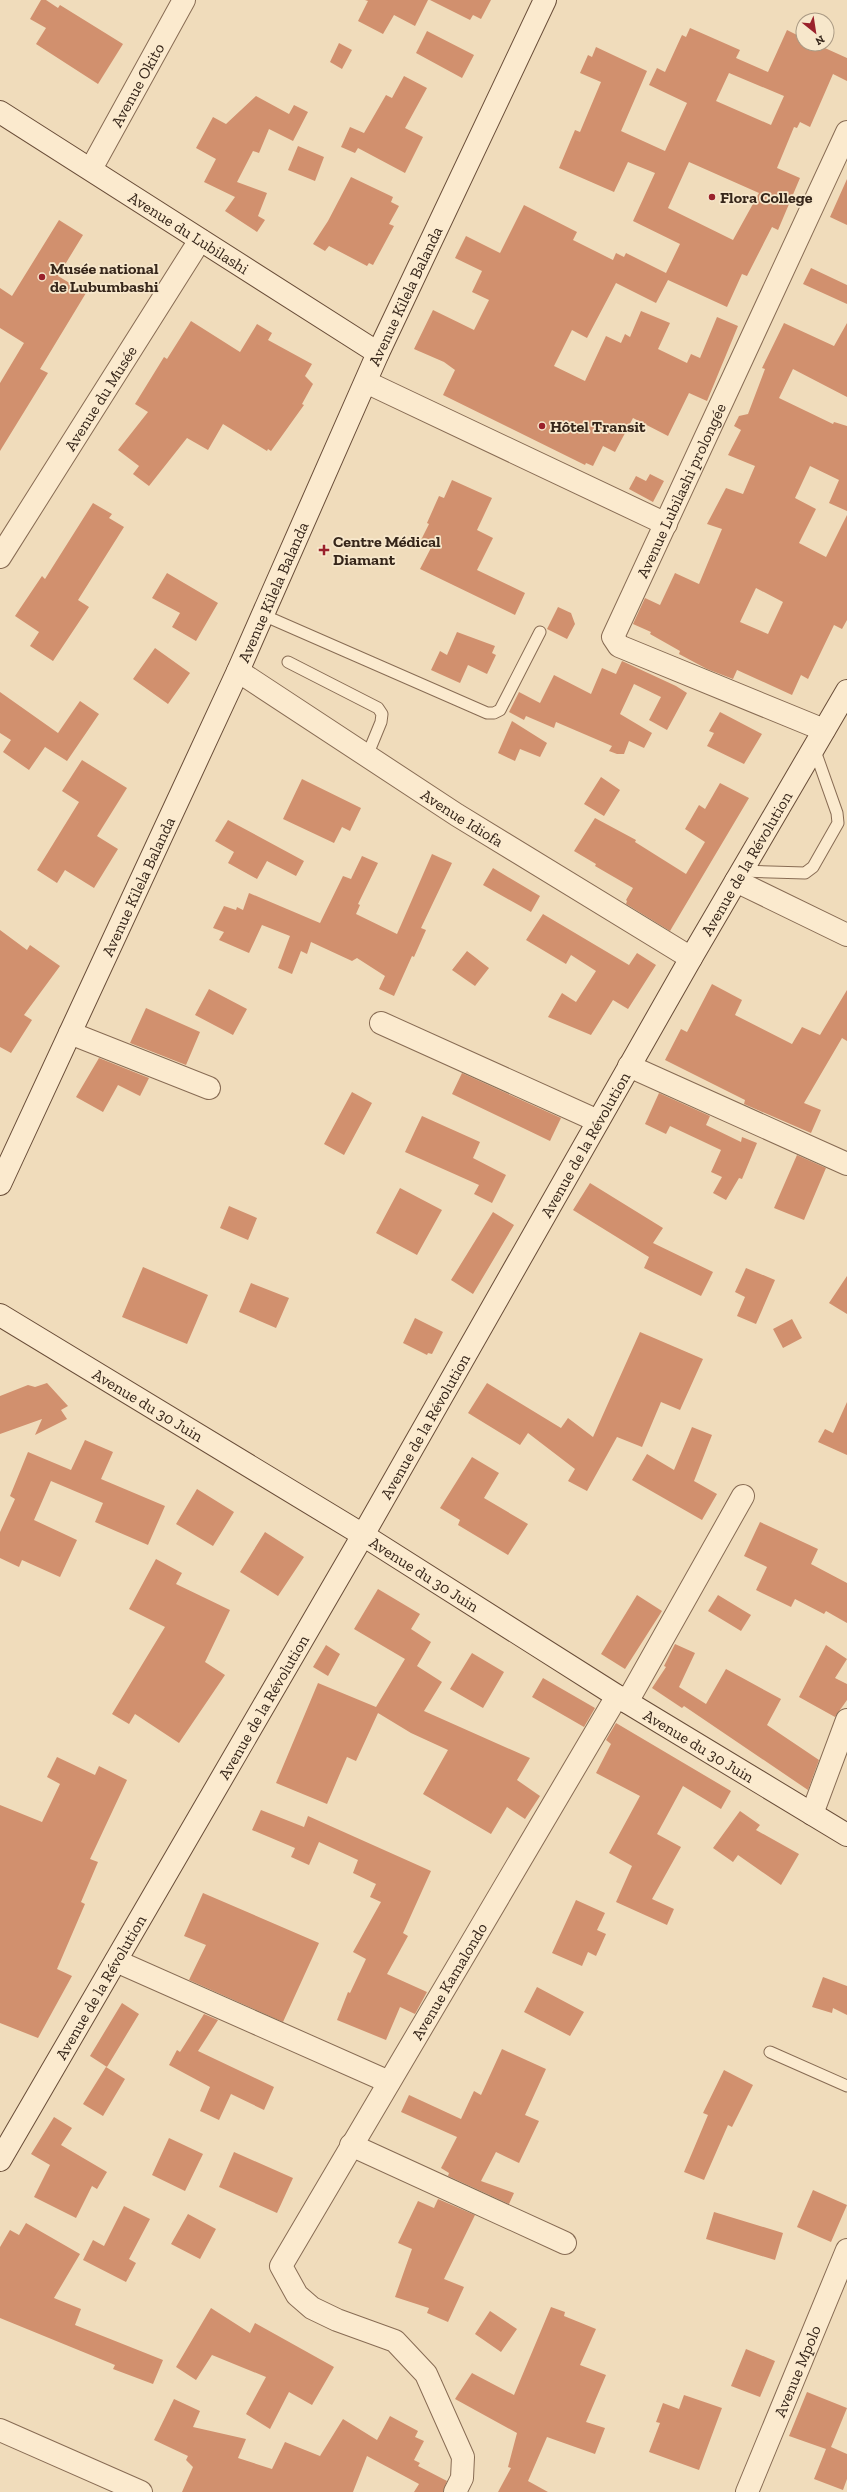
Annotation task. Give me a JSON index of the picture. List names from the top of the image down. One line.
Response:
{"streets":{"street":["Avenue Okito","Avenue du Lubilashi","Avenue Kilela Balanda","Avenue du Musée","Avenue Lubilashi prolongée","Avenue Idiofa","Avenue de la Révolution","Avenue du 30 Juin","Avenue Kamalondo","Avenue Mpolo"]},"crossings":[["Avenue Okito","Avenue du Lubilashi"],["Avenue du Lubilashi","Avenue Kilela Balanda"],["Avenue du Lubilashi","Avenue du Musée"],["Avenue Kilela Balanda","Avenue Idiofa"],["Avenue Lubilashi prolongée","Avenue de la Révolution"],["Avenue Idiofa","Avenue de la Révolution"],["Avenue de la Révolution","Avenue du 30 Juin"],["Avenue du 30 Juin","Avenue Kamalondo"]],"places":{"other":["Flora College","Musée national de Lubumbashi","Hôtel Transit"],"health":["Centre Médical Diamant"]},"north":"bottom right"}
